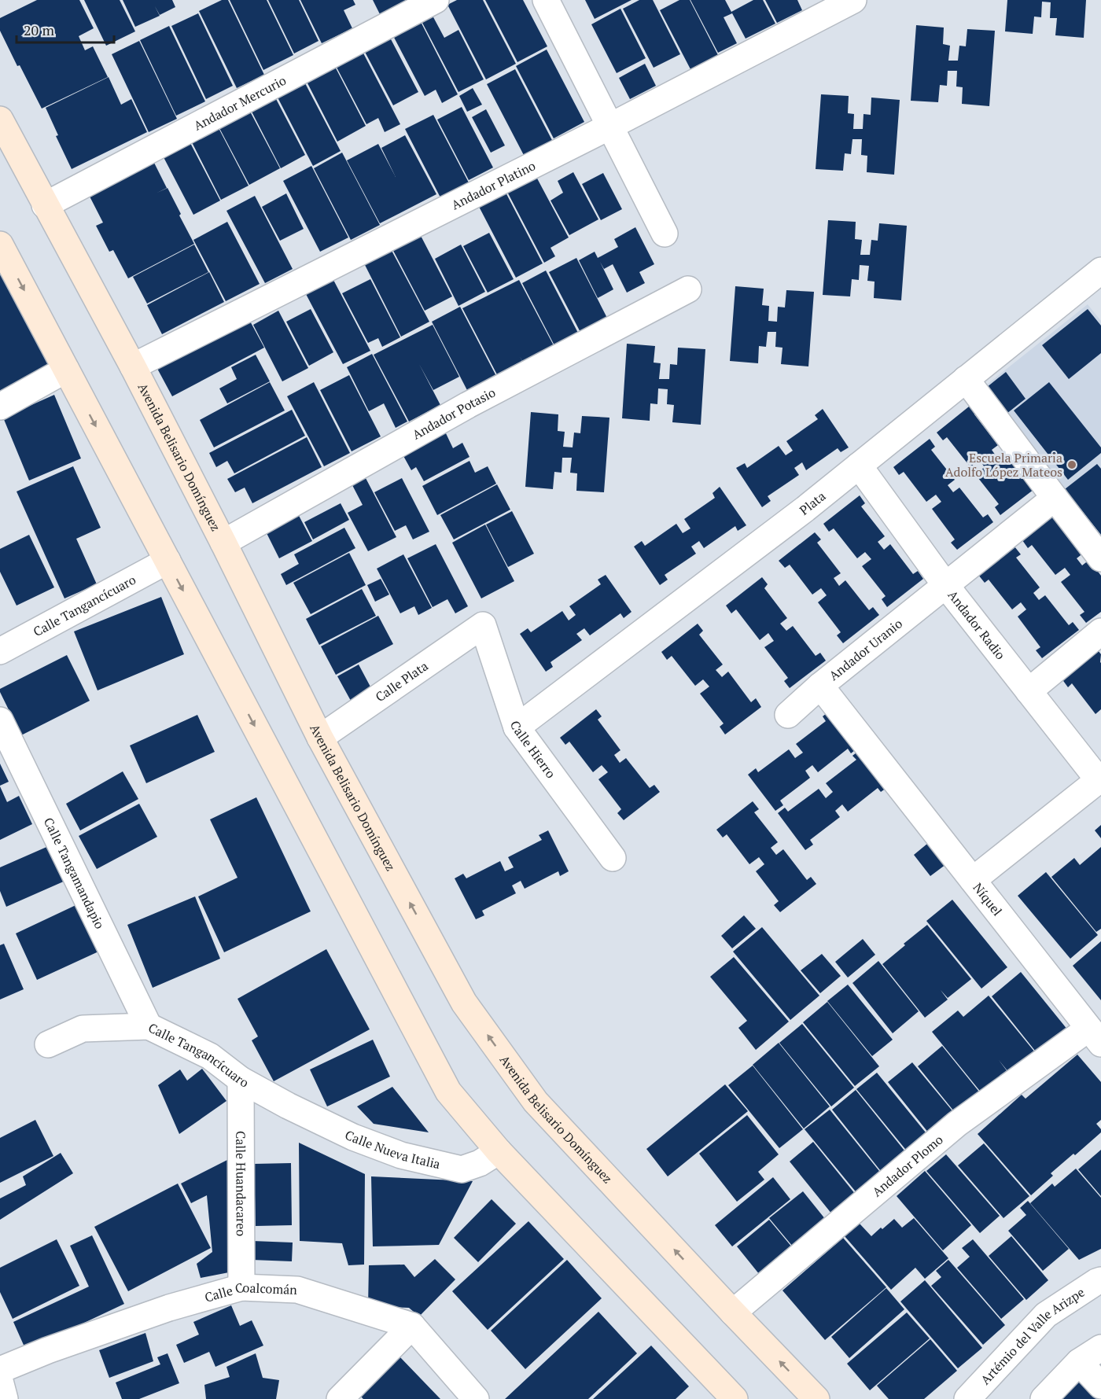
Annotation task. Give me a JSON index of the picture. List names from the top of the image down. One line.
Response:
{"streets":{"street":["Andador Mercurio","Andador Platino","Andador Potasio","Avenida Belisario Domínguez","Plata","Calle Tangancícuaro","Andador Radio","Andador Uranio","Calle Plata","Calle Hierro","Calle Tangamandapio","Níquel","Calle Nueva Italia","Andador Plomo","Calle Huandacareo","Calle Coalcomán","Artémio del Valle Arizpe"]},"crossings":[["Andador Mercurio","Avenida Belisario Domínguez"],["Andador Platino","Avenida Belisario Domínguez"],["Andador Potasio","Avenida Belisario Domínguez"],["Avenida Belisario Domínguez","Calle Plata"],["Avenida Belisario Domínguez","Andador Plomo"],["Plata","Andador Radio"],["Plata","Calle Hierro"],["Calle Tangancícuaro","Calle Tangamandapio"],["Calle Tangancícuaro","Calle Nueva Italia"],["Calle Tangancícuaro","Calle Huandacareo"],["Andador Radio","Andador Uranio"],["Andador Radio","Níquel"],["Calle Plata","Calle Hierro"],["Níquel","Andador Plomo"],["Calle Huandacareo","Calle Coalcomán"]],"places":["Escuela Primaria Adolfo López Mateos"],"scale_bar":"20 m"}
